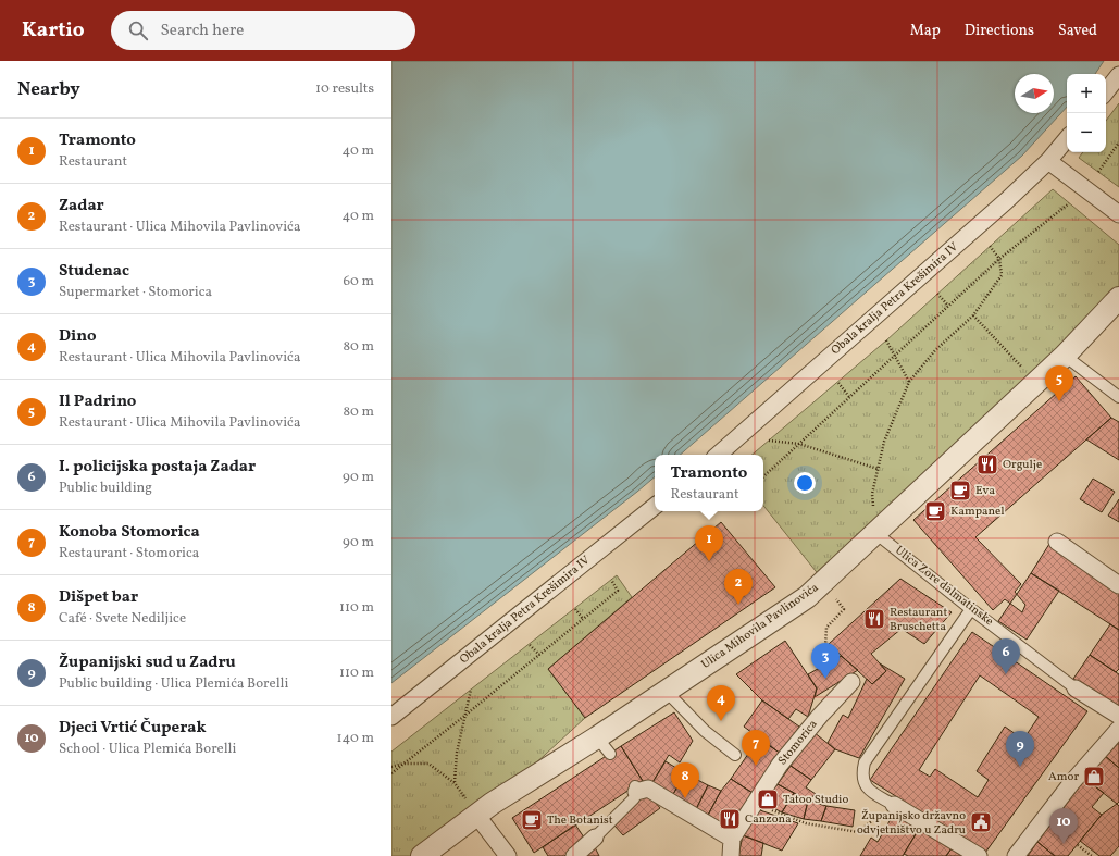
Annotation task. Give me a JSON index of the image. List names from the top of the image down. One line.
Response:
{"streets":{"street":["Obala kralja Petra Krešimira IV","Ulica Zore dalmatinske","Ulica Mihovila Pavlinovića","Stomorica"]},"crossings":[["Ulica Zore dalmatinske","Ulica Mihovila Pavlinovića"]],"places":{"restaurant":["Orgulje","Restaurant Bruschetta","Canzona"],"cafe":["Eva","Kampanel","The Botanist"],"shop":["Amor","Tatoo Studio"],"public building":["Županijsko državno odvjetništvo u Zadru"]},"north":"right","page":{"header":"Kartio","search":"Search here","nav":["Map","Directions","Saved"],"heading":["Nearby","10 results"],"map_buttons":["+","−"],"list":[{"mark":"1","name":"Tramonto","note":"Restaurant","value":"40 m"},{"mark":"2","name":"Zadar","note":"Restaurant · Ulica Mihovila Pavlinovića","value":"40 m"},{"mark":"3","name":"Studenac","note":"Supermarket · Stomorica","value":"60 m"},{"mark":"4","name":"Dino","note":"Restaurant · Ulica Mihovila Pavlinovića","value":"80 m"},{"mark":"5","name":"Il Padrino","note":"Restaurant · Ulica Mihovila Pavlinovića","value":"80 m"},{"mark":"6","name":"I. policijska postaja Zadar","note":"Public building","value":"90 m"},{"mark":"7","name":"Konoba Stomorica","note":"Restaurant · Stomorica","value":"90 m"},{"mark":"8","name":"Dišpet bar","note":"Café · Svete Nediljice","value":"110 m"},{"mark":"9","name":"Županijski sud u Zadru","note":"Public building · Ulica Plemića Borelli","value":"110 m"},{"mark":"10","name":"Djeci Vrtić Čuperak","note":"School · Ulica Plemića Borelli","value":"140 m"}],"pins":["5","1","2","6","3","4","7","9","8","10"],"popup":["Tramonto","Restaurant"]}}
